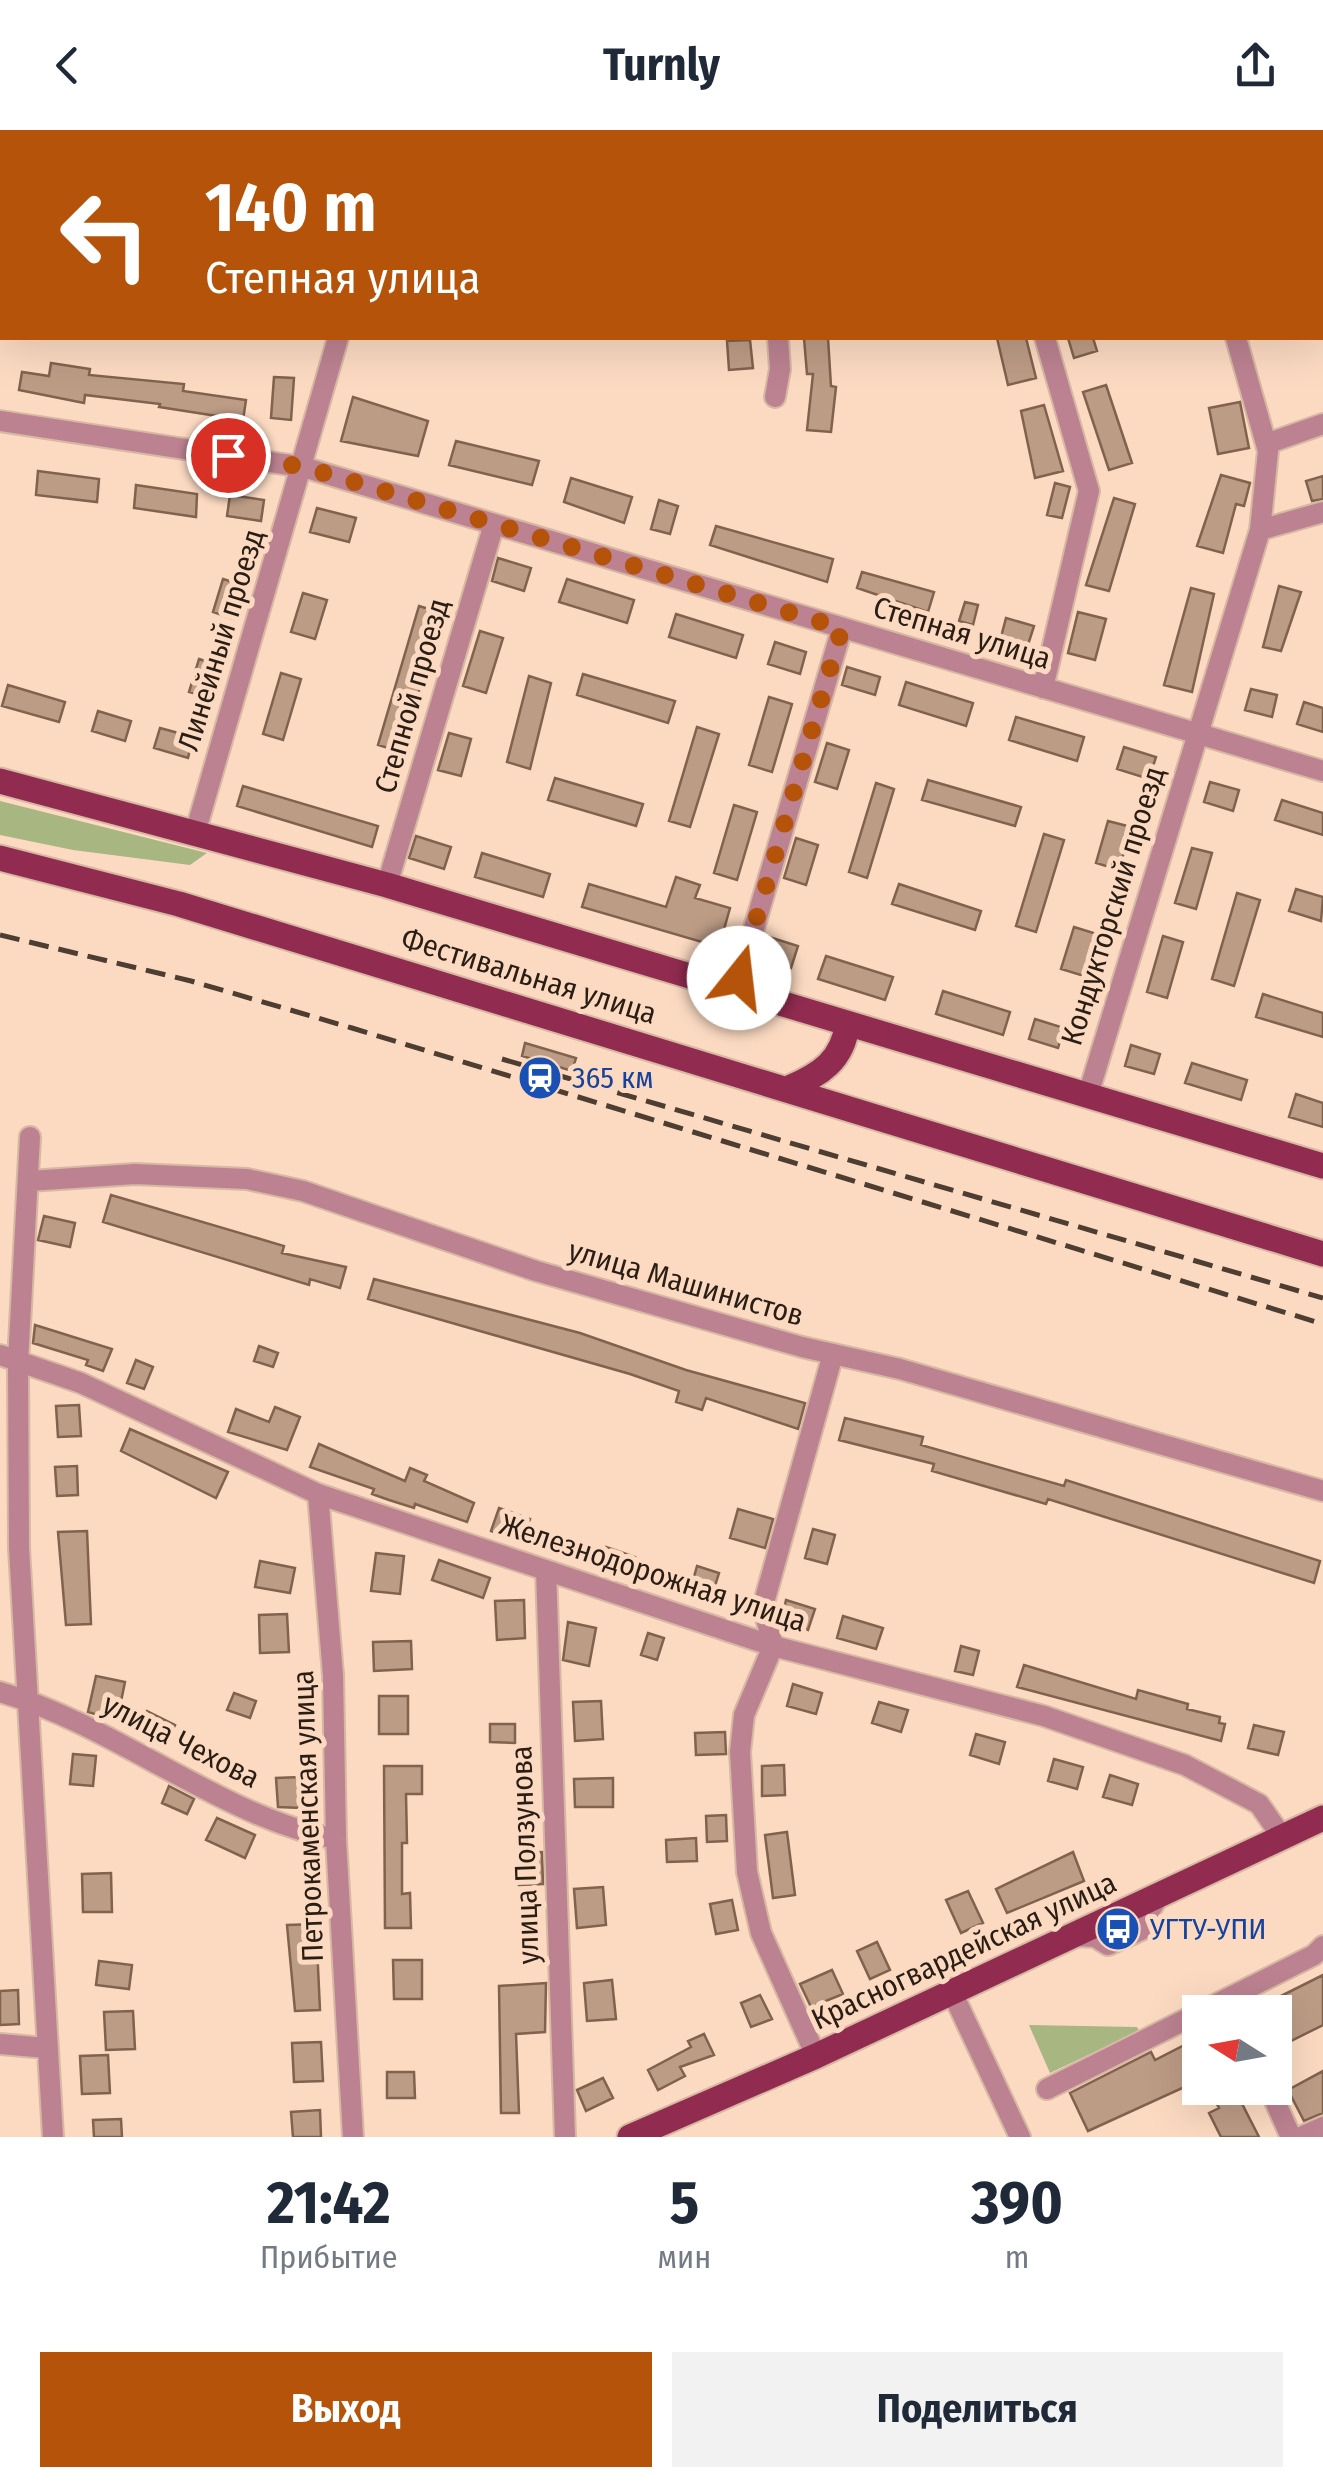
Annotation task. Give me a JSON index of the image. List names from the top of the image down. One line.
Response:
{"streets":{"main road":["Фестивальная улица","Красногвардейская улица"],"street":["Степная улица","Линейный проезд","Степной проезд","Кондукторский проезд","улица Машинистов","Железнодорожная улица","улица Чехова","Петрокаменская улица","улица Ползунова"]},"crossings":[["Степная улица","Линейный проезд"],["Степная улица","Степной проезд"],["Степная улица","Кондукторский проезд"],["Линейный проезд","Фестивальная улица"],["Степной проезд","Фестивальная улица"],["Кондукторский проезд","Фестивальная улица"],["Железнодорожная улица","Петрокаменская улица"],["Железнодорожная улица","улица Ползунова"],["Железнодорожная улица","Красногвардейская улица"],["улица Чехова","Петрокаменская улица"]],"places":{"station":["365 км"],"bus stop":["УГТУ-УПИ"]},"north":"left","page":{"header":"Turnly","turn":["140 m","Степная улица"],"eta":["21:42","Прибытие","5","мин","390","m"],"buttons":["Выход","Поделиться"]}}
